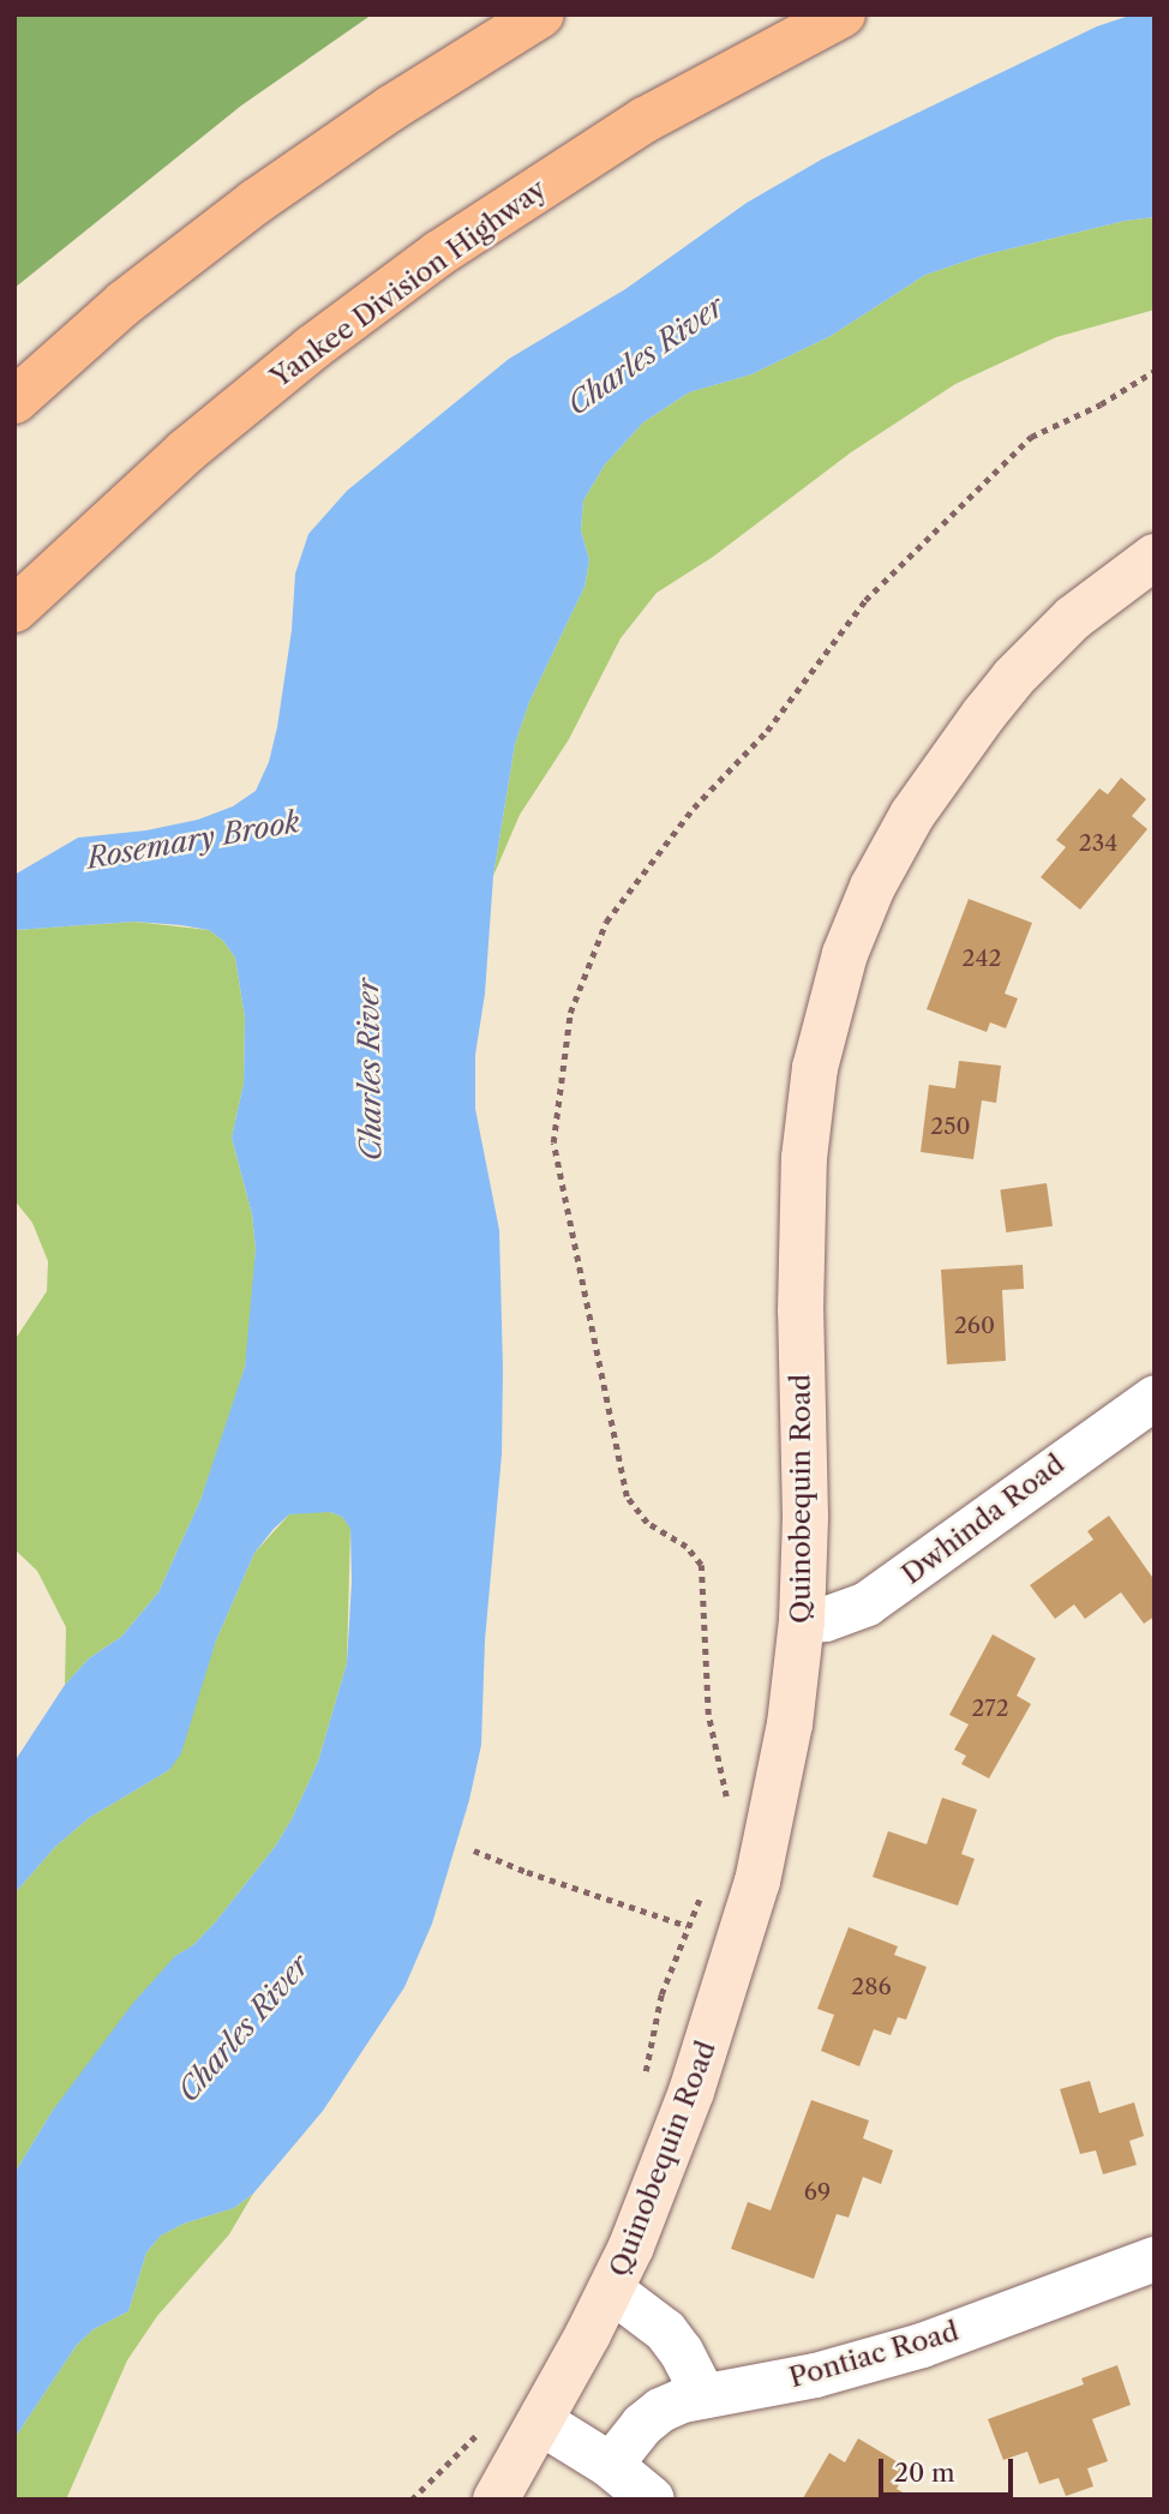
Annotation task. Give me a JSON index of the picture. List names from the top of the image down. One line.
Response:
{"streets":{"highway":["Yankee Division Highway"],"main road":["Quinobequin Road"],"street":["Dwhinda Road","Pontiac Road"]},"crossings":[["Quinobequin Road","Dwhinda Road"]],"water":["Charles River","Rosemary Brook"],"house_numbers":["234","242","250","260","272","286","69"],"scale_bar":"20 m"}
